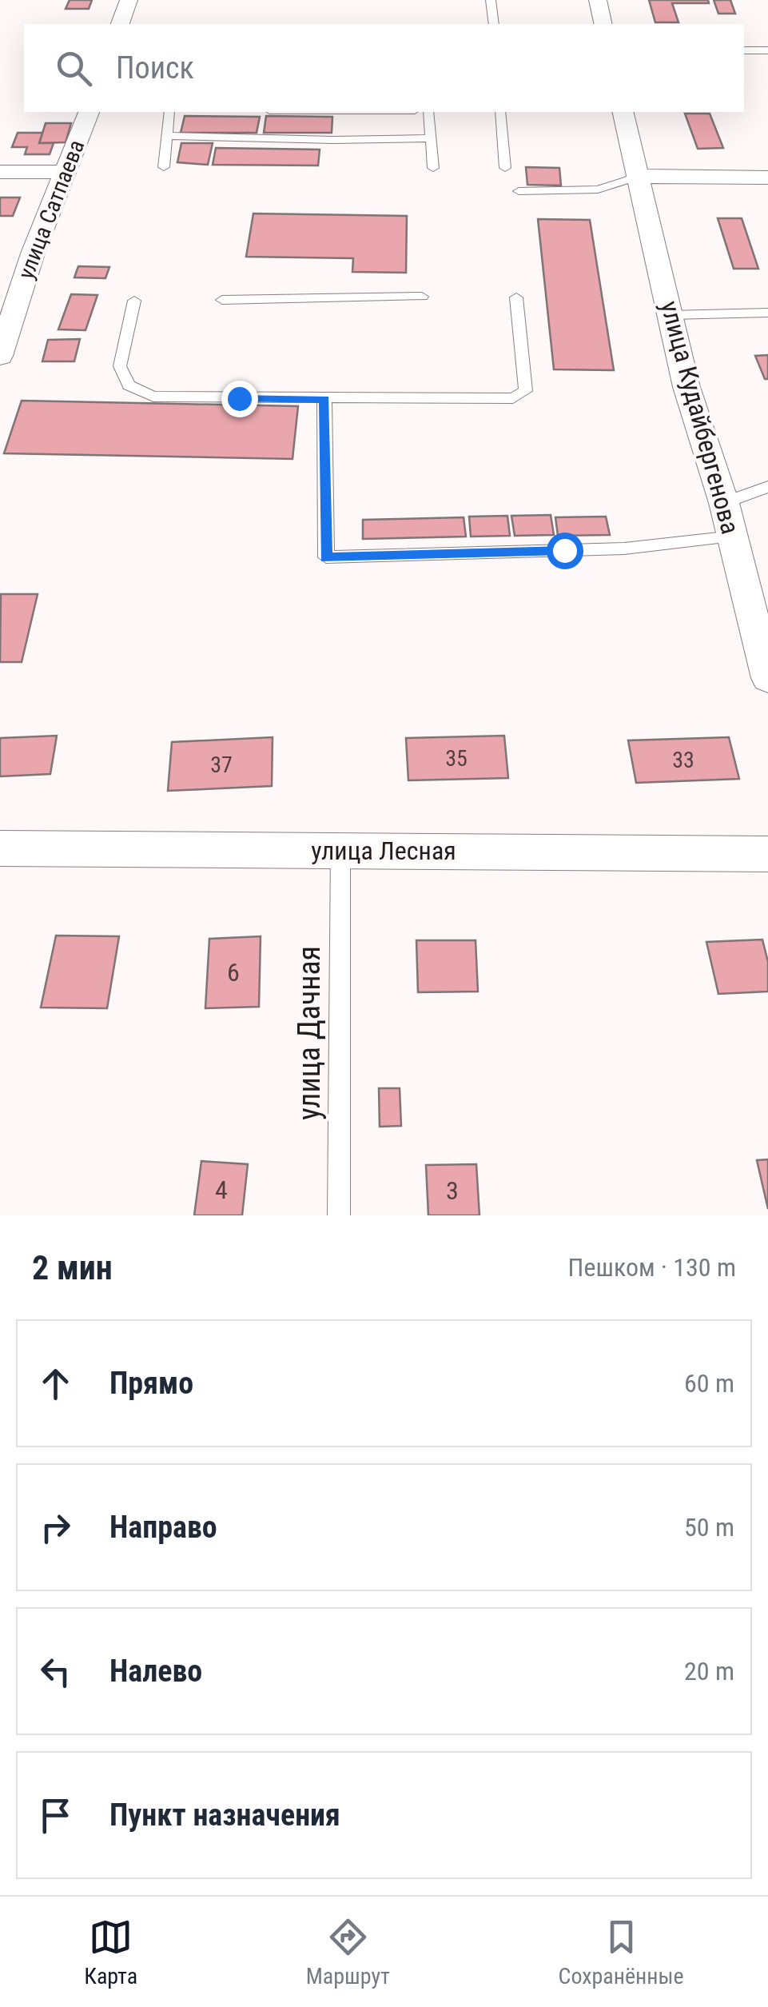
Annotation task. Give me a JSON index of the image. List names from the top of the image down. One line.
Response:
{"streets":{"street":["улица Сатпаева","улица Кудайбергенова","улица Лесная"],"lane":["улица Дачная"]},"crossings":[["улица Лесная","улица Дачная"]],"house_numbers":["35","33","37","6","4","3"],"page":{"search":"Поиск","heading":["2 мин","Пешком · 130 m"],"list":[["Прямо","60 m"],["Направо","50 m"],["Налево","20 m"],"Пункт назначения"],"nav":["Карта","Маршрут","Сохранённые"]}}
